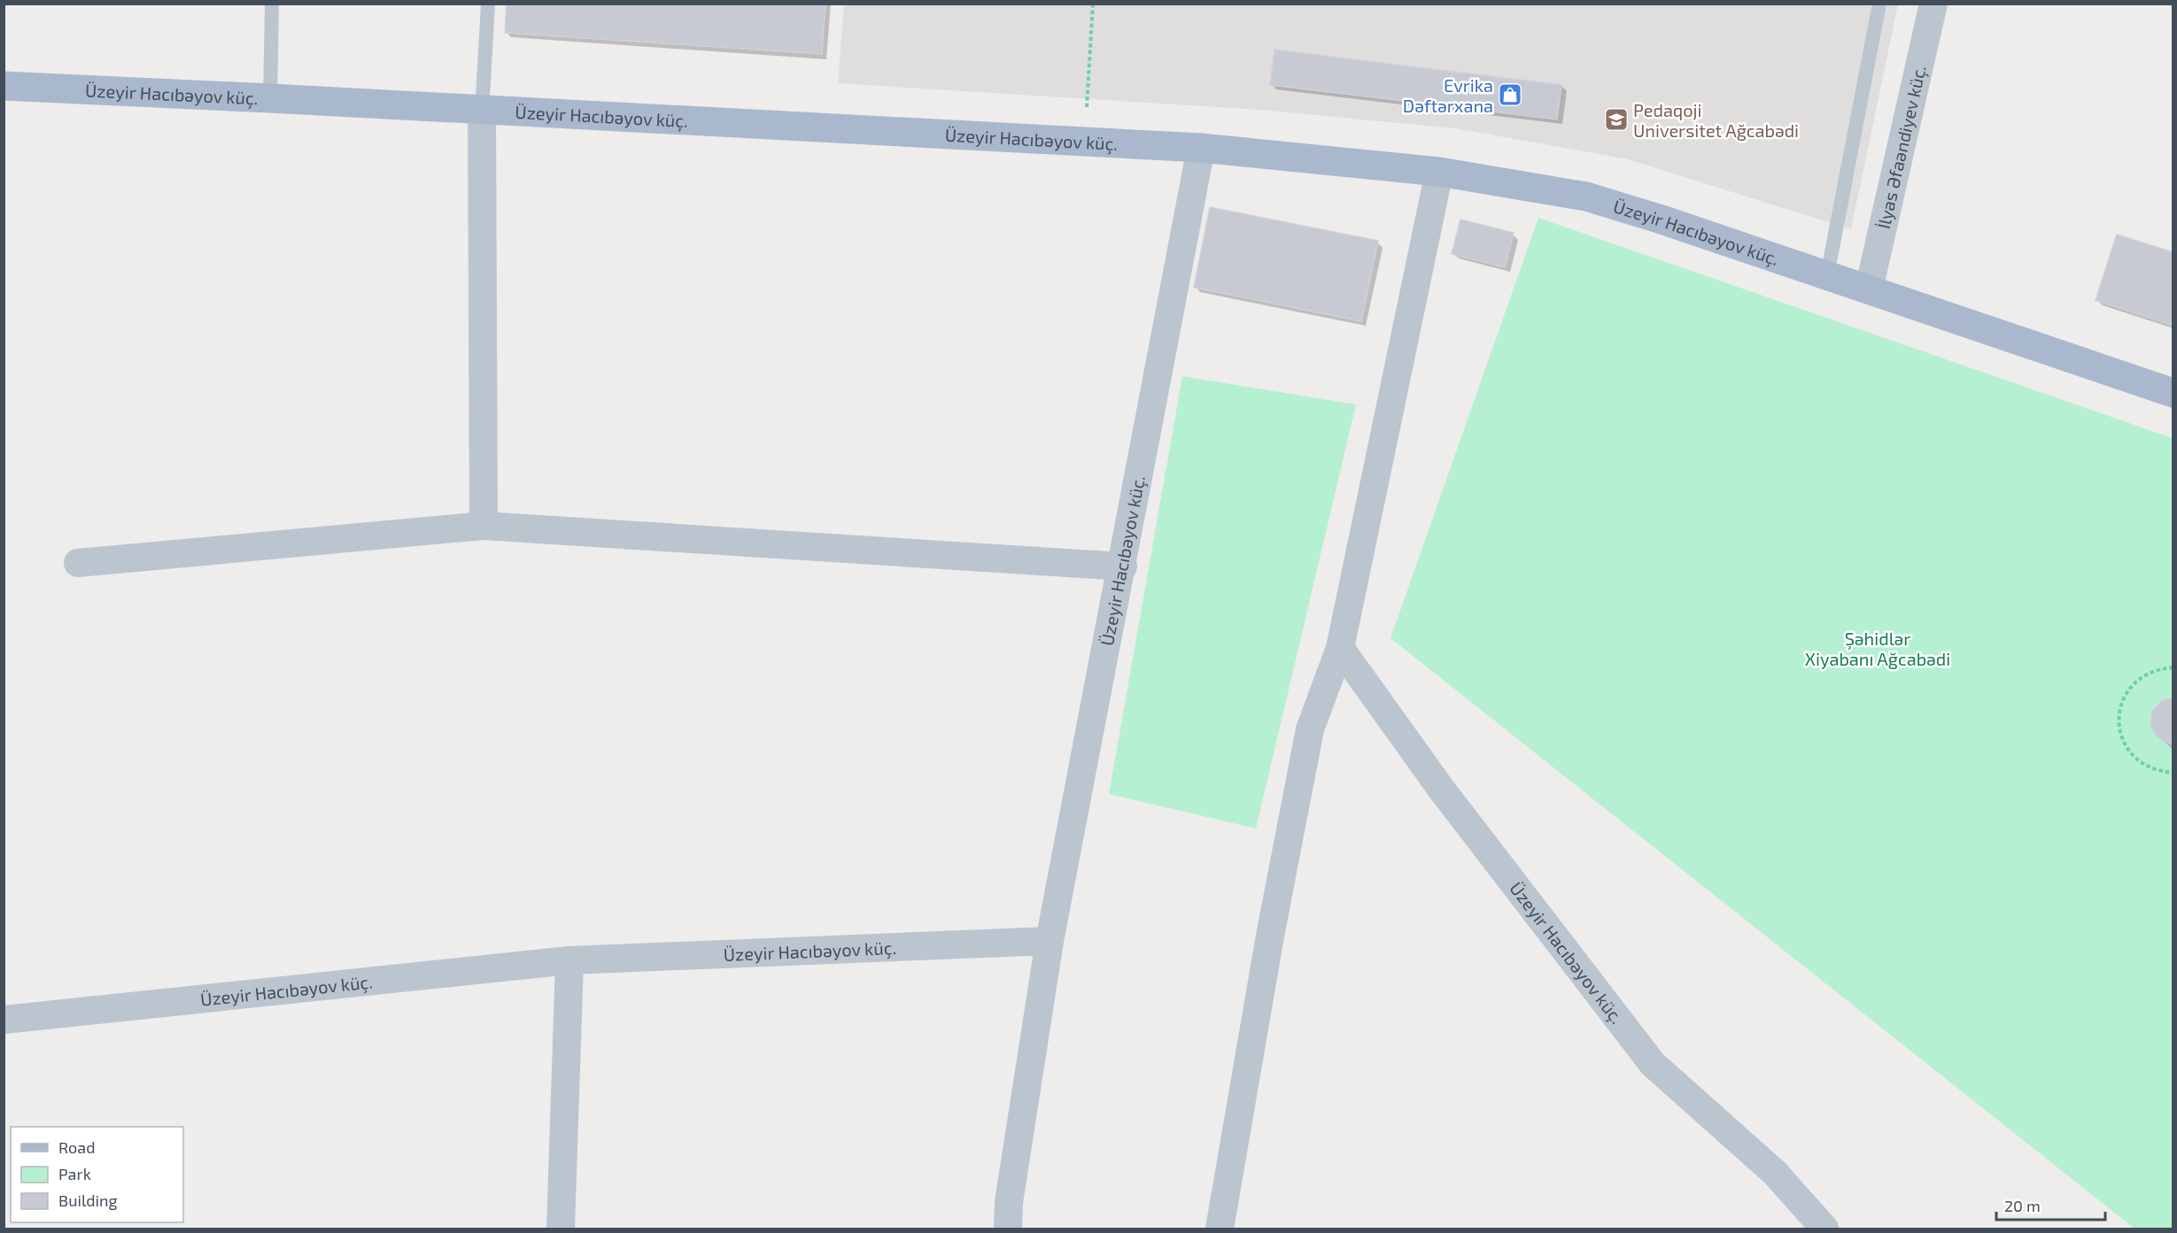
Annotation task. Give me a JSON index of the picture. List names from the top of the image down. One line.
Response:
{"streets":{"main road":["Üzeyir Hacıbəyov küç."],"street":["İlyas Əfaəndiyev küç."]},"crossings":[["Üzeyir Hacıbəyov küç.","İlyas Əfaəndiyev küç."]],"parks":["Şəhidlər Xiyabanı Ağcabədi"],"places":{"shop":["Evrika Dəftərxana"],"school or university":["Pedaqoji Universitet Ağcabədi"]},"legend":["Road","Park","Building"],"scale_bar":"20 m"}
